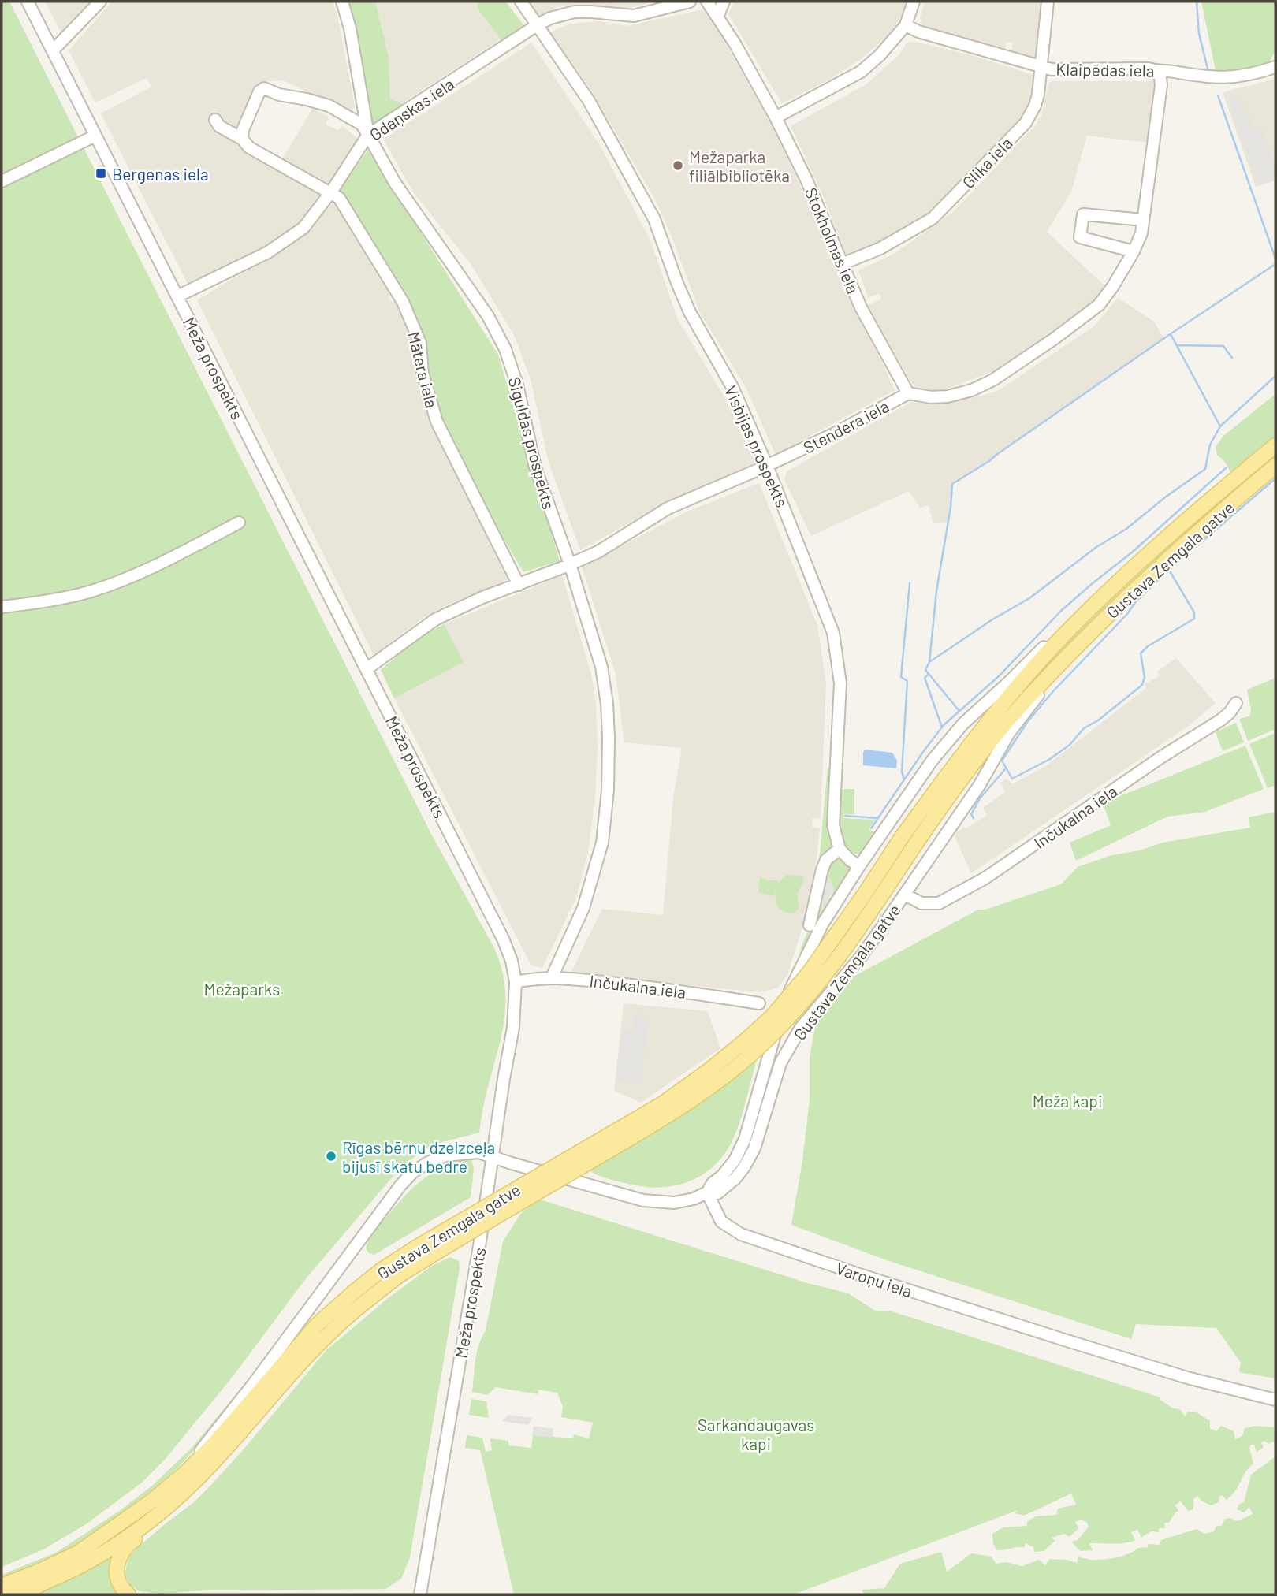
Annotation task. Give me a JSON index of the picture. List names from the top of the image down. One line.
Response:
{"streets":{"main road":["Gustava Zemgala gatve"],"street":["Klaipēdas iela","Gdaņskas iela","Glika iela","Stokholmas iela","Meža prospekts","Mātera iela","Stendera iela","Siguldas prospekts","Visbijas prospekts","Inčukalna iela","Varoņu iela"]},"crossings":[["Klaipēdas iela","Glika iela"],["Klaipēdas iela","Stendera iela"],["Gdaņskas iela","Meža prospekts"],["Gdaņskas iela","Mātera iela"],["Gdaņskas iela","Siguldas prospekts"],["Gdaņskas iela","Visbijas prospekts"],["Glika iela","Stokholmas iela"],["Stokholmas iela","Stendera iela"],["Meža prospekts","Stendera iela"],["Meža prospekts","Inčukalna iela"],["Mātera iela","Stendera iela"],["Stendera iela","Siguldas prospekts"],["Stendera iela","Visbijas prospekts"],["Siguldas prospekts","Inčukalna iela"],["Gustava Zemgala gatve","Inčukalna iela"],["Gustava Zemgala gatve","Varoņu iela"]],"parks":["Mežaparks","Meža kapi","Sarkandaugavas kapi"],"places":{"other":["Mežaparka filiālbibliotēka","Rīgas bērnu dzelzceļa bijusī skatu bedre"],"transit":["Bergenas iela"]}}
